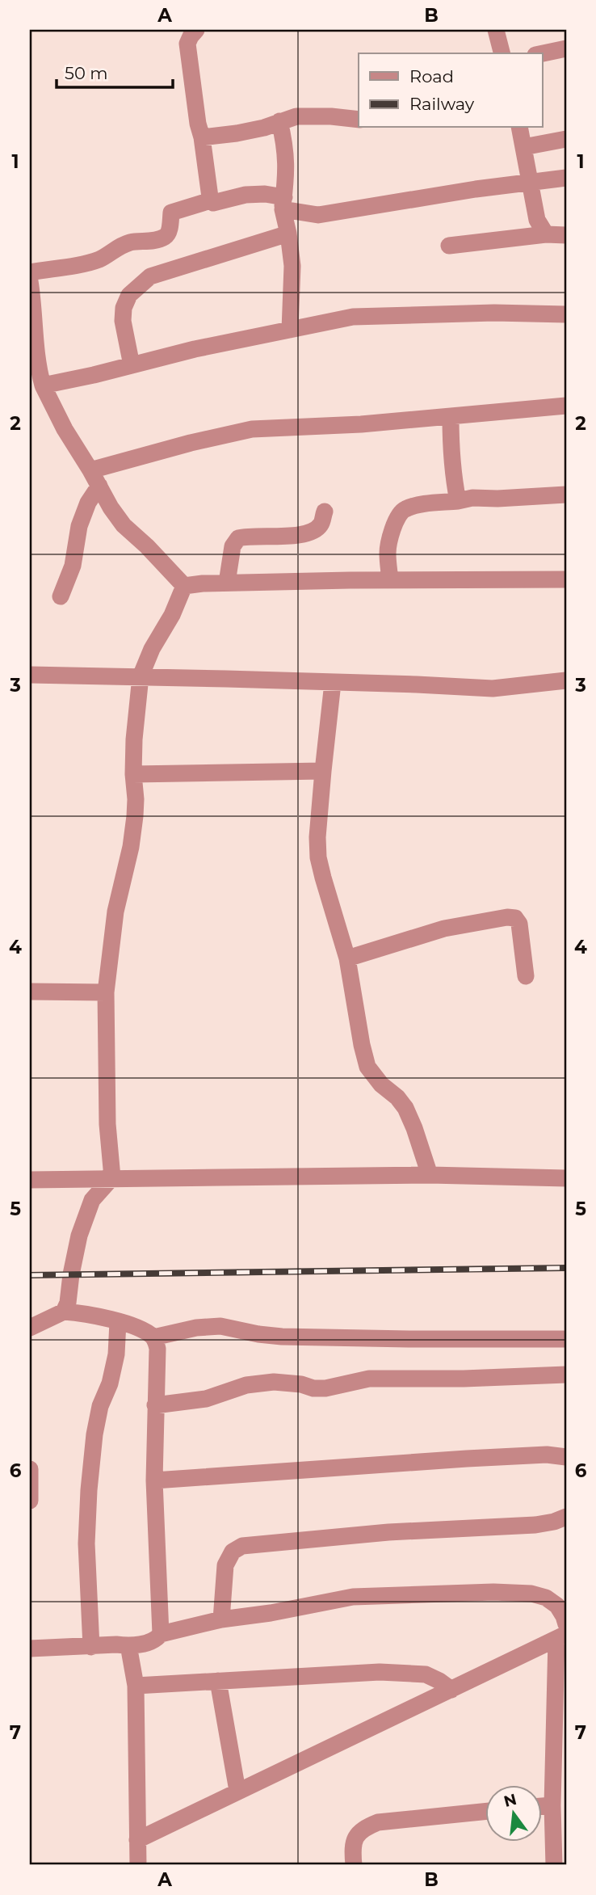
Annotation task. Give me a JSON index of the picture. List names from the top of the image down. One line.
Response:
{"legend":["Road","Railway"],"scale_bar":"50 m","north":"top","grid":{"columns":["A","B"],"rows":["1","2","3","4","5","6","7"]}}
